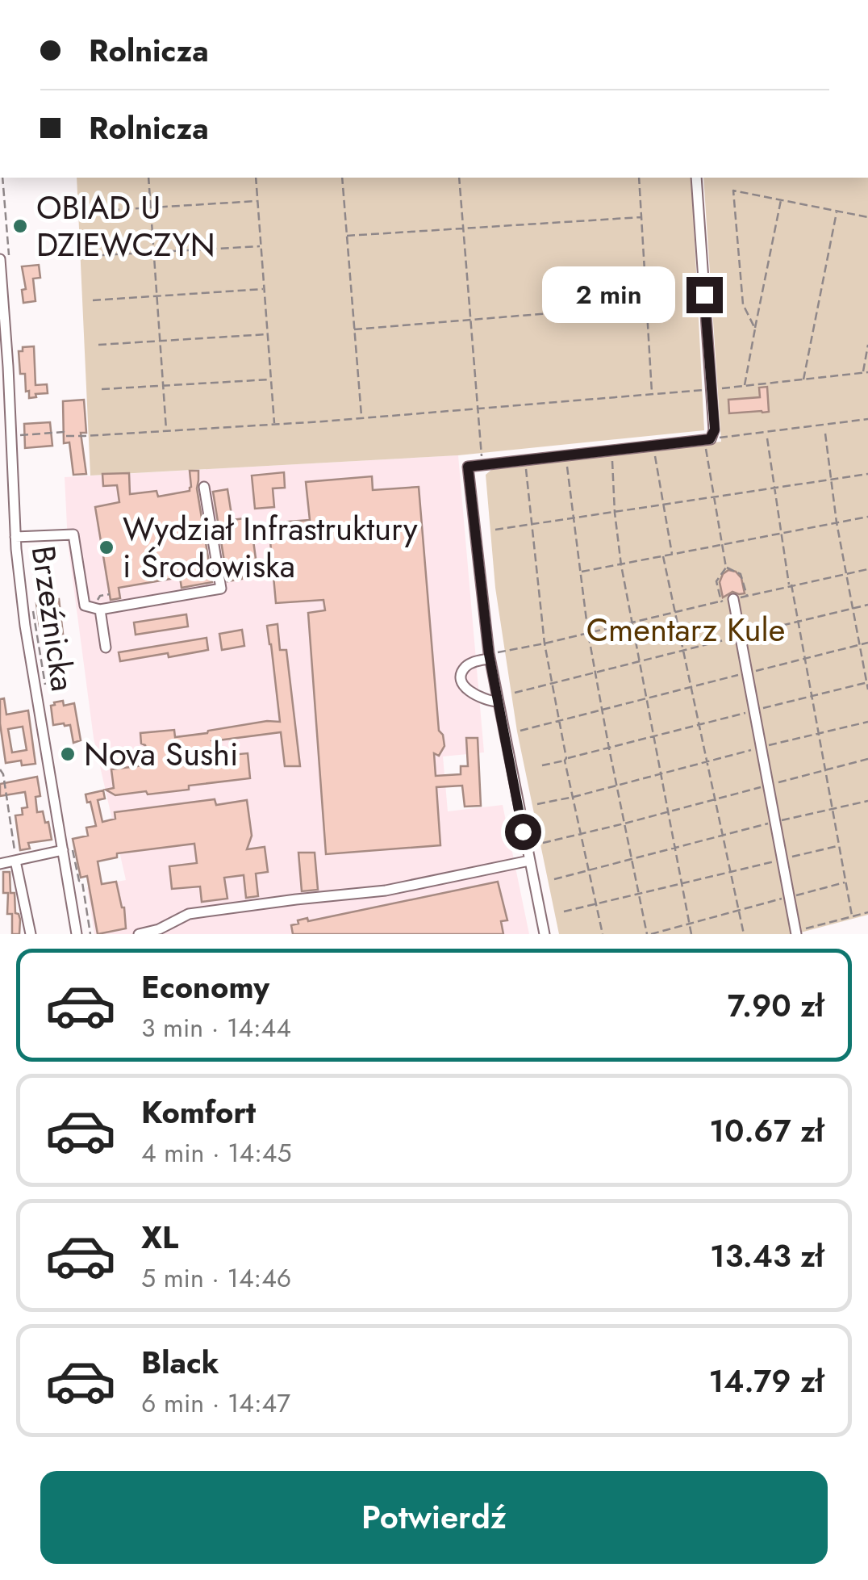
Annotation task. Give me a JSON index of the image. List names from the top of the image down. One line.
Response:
{"streets":{"street":["Brzeźnicka"]},"parks":["Cmentarz Kule"],"places":["OBIAD U DZIEWCZYN","Wydział Infrastruktury i Środowiska","Nova Sushi"],"page":{"banner":["Rolnicza","Rolnicza"],"bubble":"2 min","list":[{"name":"Economy","note":"3 min · 14:44","value":"7.90 zł"},{"name":"Komfort","note":"4 min · 14:45","value":"10.67 zł"},{"name":"XL","note":"5 min · 14:46","value":"13.43 zł"},{"name":"Black","note":"6 min · 14:47","value":"14.79 zł"}],"buttons":"Potwierdź"}}
